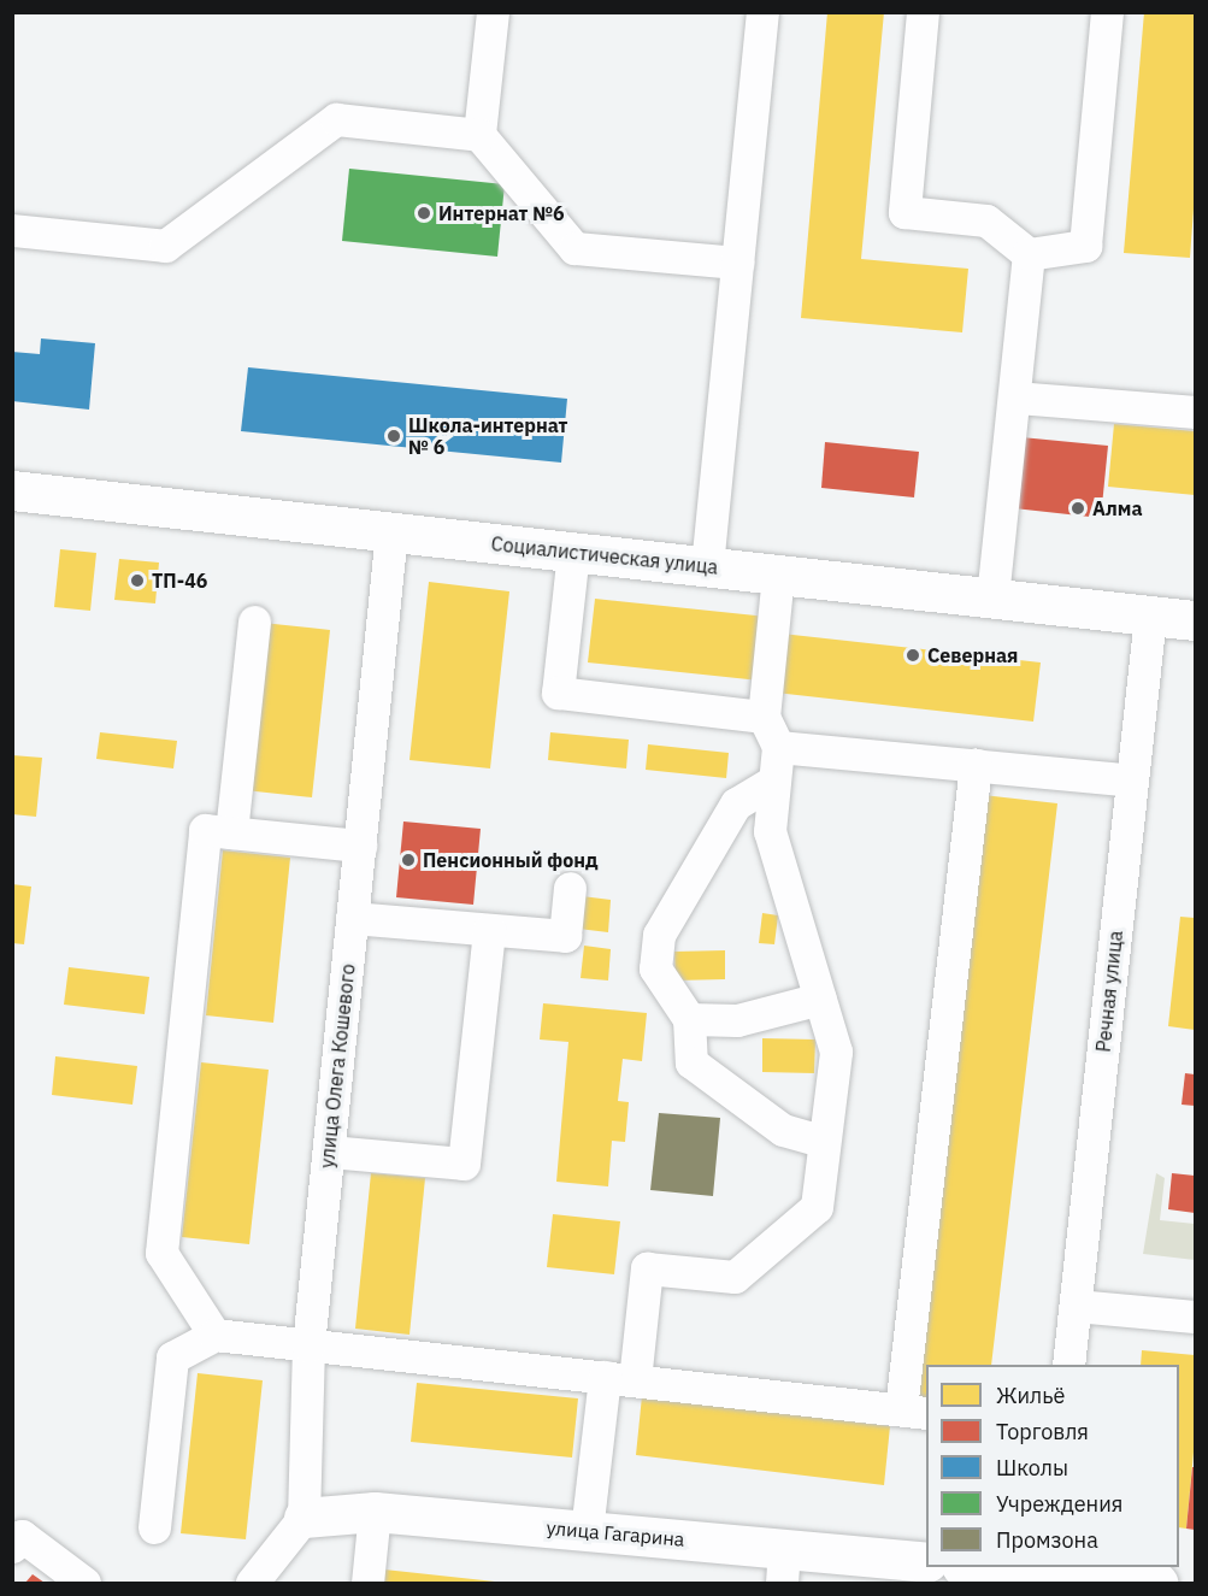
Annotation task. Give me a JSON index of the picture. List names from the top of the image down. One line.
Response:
{"streets":{"main road":["Социалистическая улица","улица Гагарина"],"street":["Речная улица","улица Олега Кошевого"]},"crossings":[["Социалистическая улица","Речная улица"],["Социалистическая улица","улица Олега Кошевого"],["улица Олега Кошевого","улица Гагарина"]],"places":["Интернат №6","Школа-интернат № 6","Алма","ТП-46","Северная","Пенсионный фонд"],"legend":["Жильё","Торговля","Школы","Учреждения","Промзона"]}
